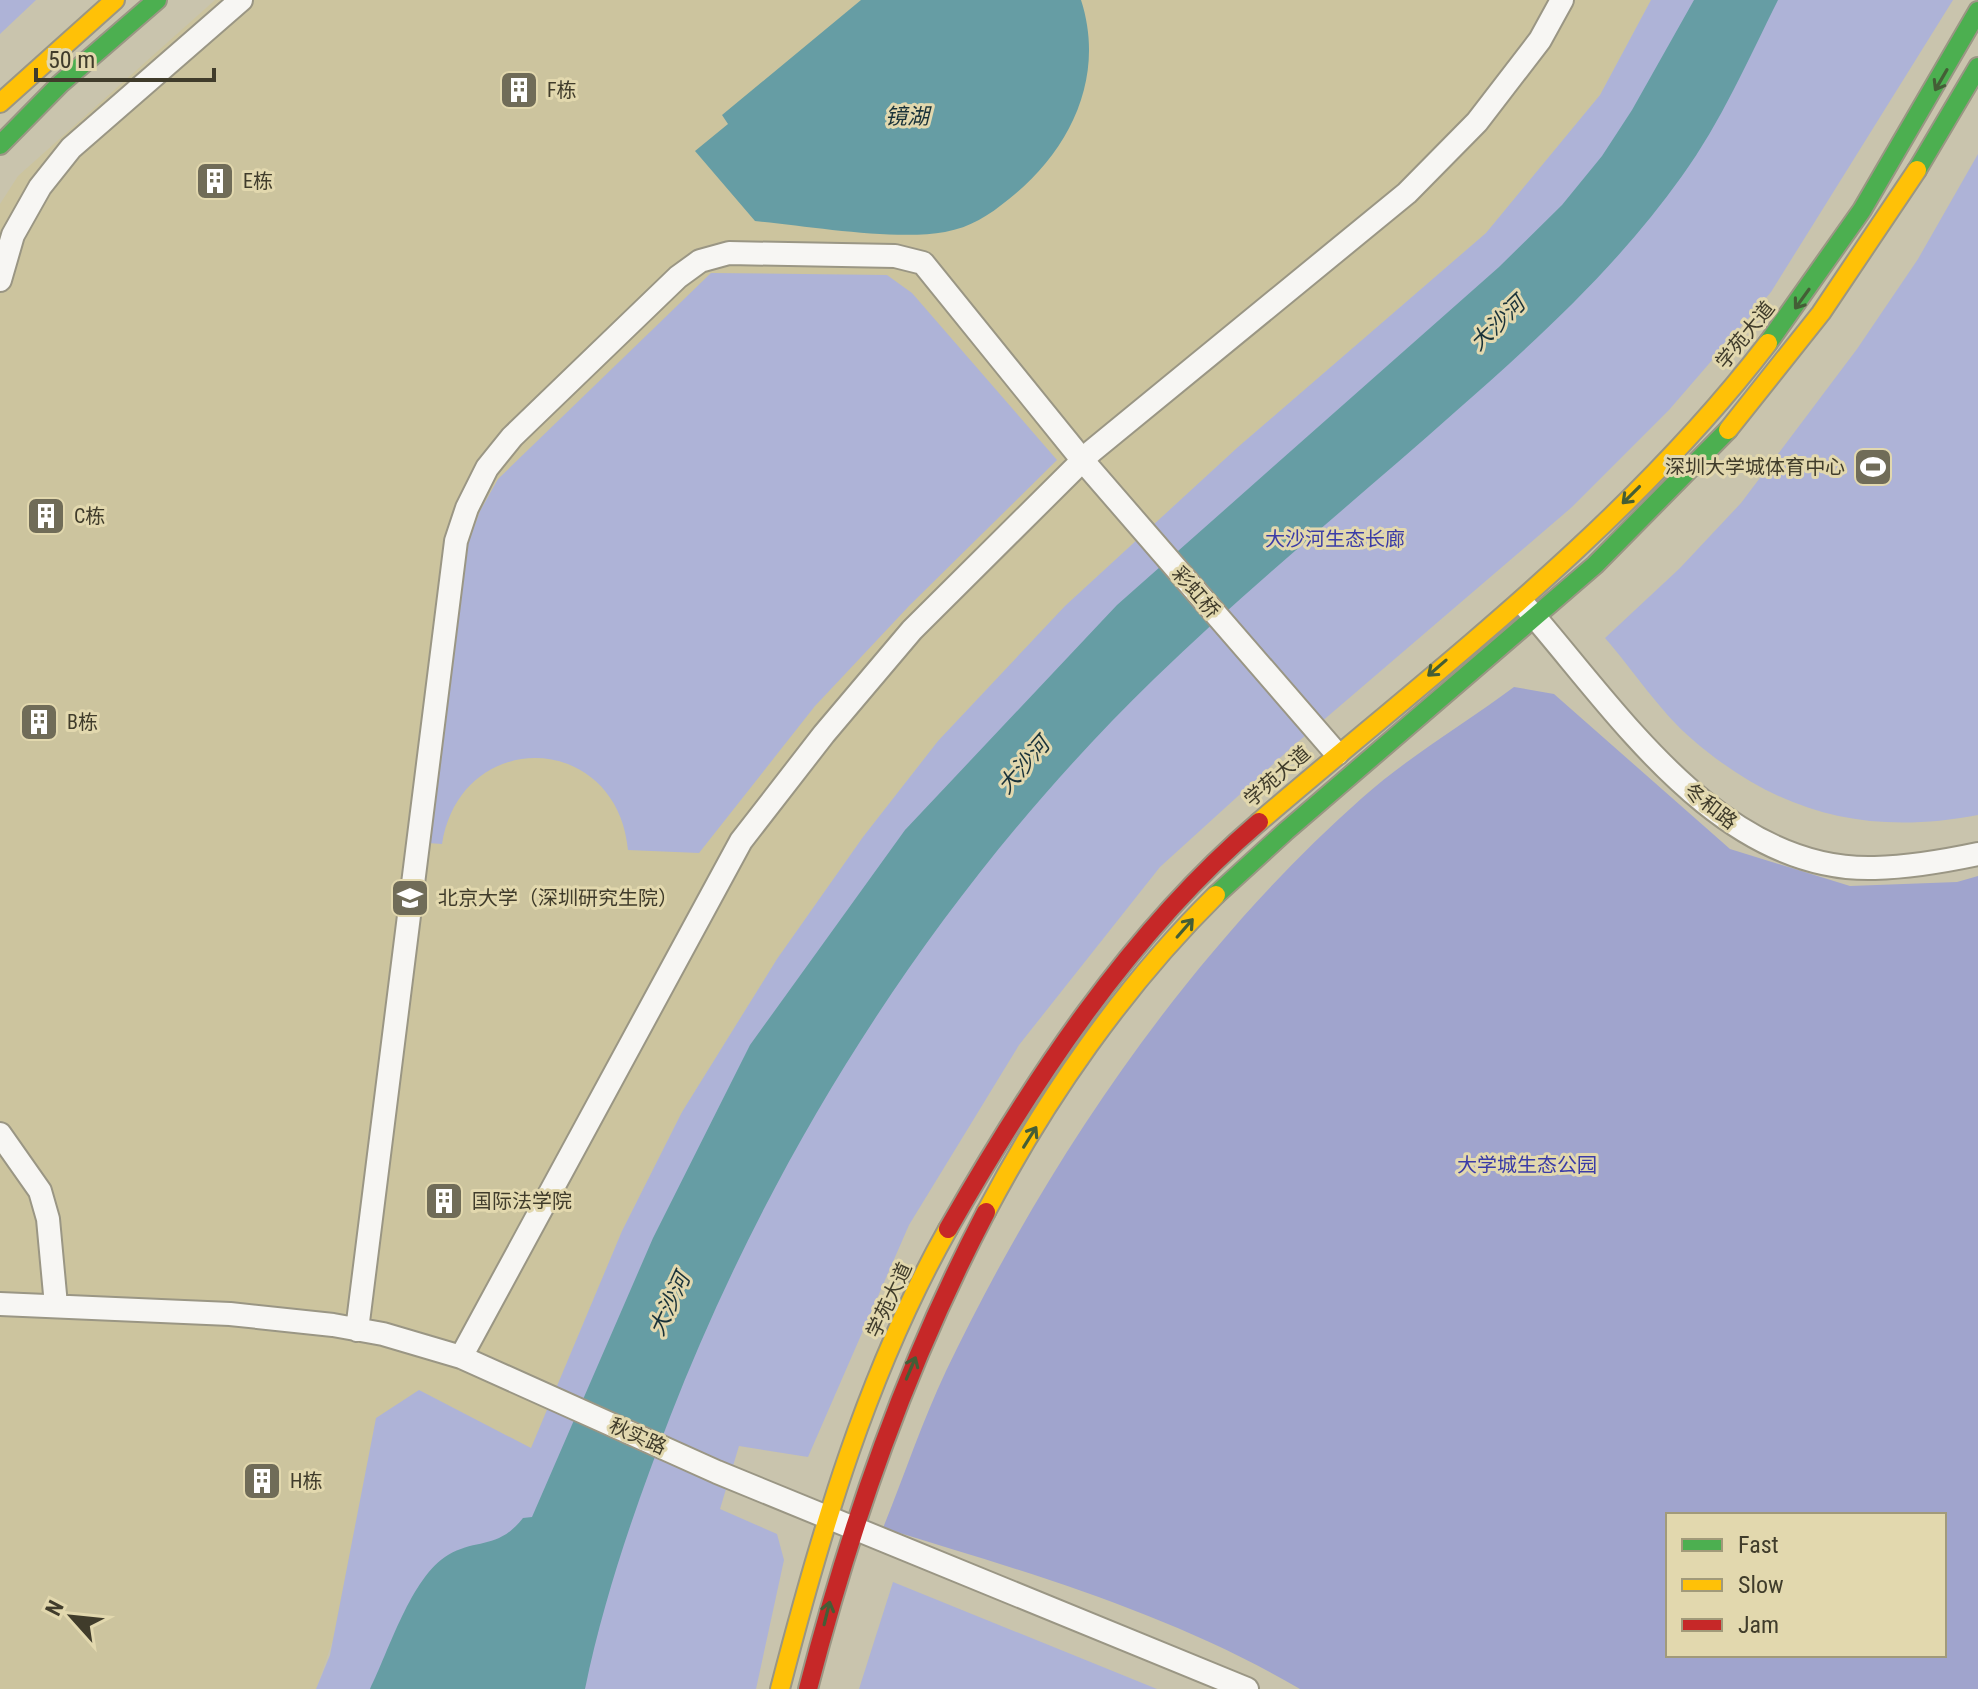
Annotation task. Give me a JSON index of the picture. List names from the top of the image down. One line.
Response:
{"streets":{"street":["学苑大道","彩虹桥","冬和路","秋实路"]},"crossings":[["学苑大道","彩虹桥"],["学苑大道","冬和路"],["学苑大道","秋实路"],["彩虹桥","秋实路"]],"water":["镜湖","大沙河"],"parks":["大沙河生态长廊","大学城生态公园"],"places":{"building":["F栋","E栋","C栋","B栋","国际法学院","H栋"],"sports":["深圳大学城体育中心"],"school or university":["北京大学（深圳研究生院）"]},"legend":["Fast","Slow","Jam"],"scale_bar":"50 m","north":"top left"}
